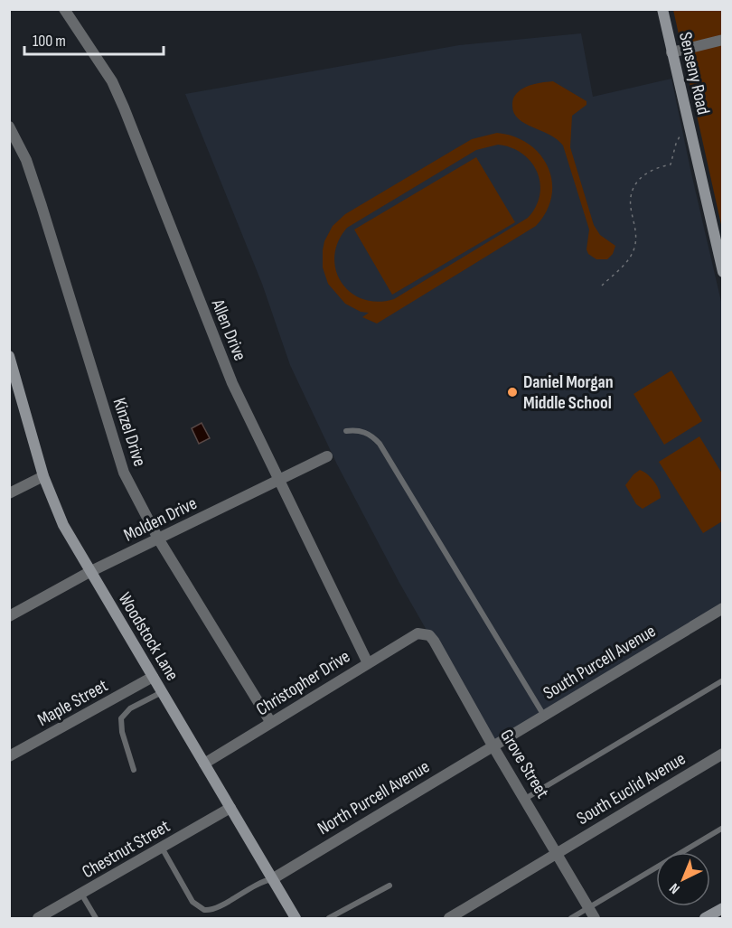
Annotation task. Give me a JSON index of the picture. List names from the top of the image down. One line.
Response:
{"streets":{"street":["Senseny Road","Allen Drive","Kinzel Drive","Molden Drive","Woodstock Lane","South Purcell Avenue","Christopher Drive","Maple Street","Grove Street","South Euclid Avenue","North Purcell Avenue","Chestnut Street"]},"crossings":[["Allen Drive","Molden Drive"],["Allen Drive","Christopher Drive"],["Kinzel Drive","Molden Drive"],["Kinzel Drive","Christopher Drive"],["Molden Drive","Woodstock Lane"],["Woodstock Lane","Christopher Drive"],["Woodstock Lane","Maple Street"],["Woodstock Lane","North Purcell Avenue"],["Woodstock Lane","Chestnut Street"],["South Purcell Avenue","Grove Street"],["South Purcell Avenue","North Purcell Avenue"],["Christopher Drive","Grove Street"],["Grove Street","South Euclid Avenue"],["Grove Street","North Purcell Avenue"]],"places":["Daniel Morgan Middle School"],"scale_bar":"100 m","north":"bottom left"}
